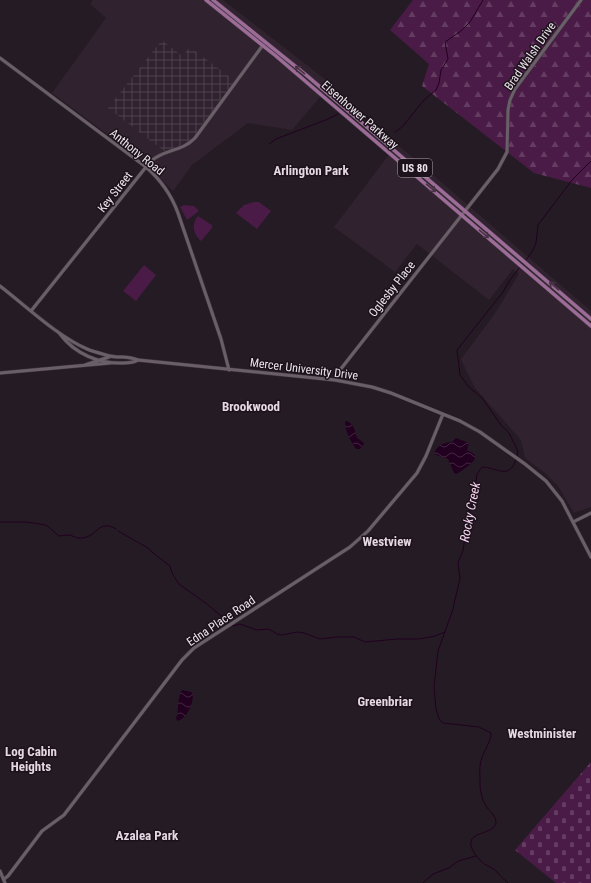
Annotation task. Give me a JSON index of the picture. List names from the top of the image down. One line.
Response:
{"streets":{"main road":["Eisenhower Parkway","US 80"],"street":["Brad Walsh Drive","Anthony Road","Key Street","Oglesby Place","Mercer University Drive","Edna Place Road"]},"crossings":[["Brad Walsh Drive","Eisenhower Parkway"],["Brad Walsh Drive","Oglesby Place"],["Eisenhower Parkway","Key Street"],["Eisenhower Parkway","Oglesby Place"],["Anthony Road","Key Street"],["Anthony Road","Mercer University Drive"],["Key Street","Mercer University Drive"],["Oglesby Place","Mercer University Drive"],["Mercer University Drive","Edna Place Road"]],"districts":["Arlington Park","Brookwood","Westview","Greenbriar","Westminister","Log Cabin Heights","Azalea Park"],"water":["Rocky Creek"]}
